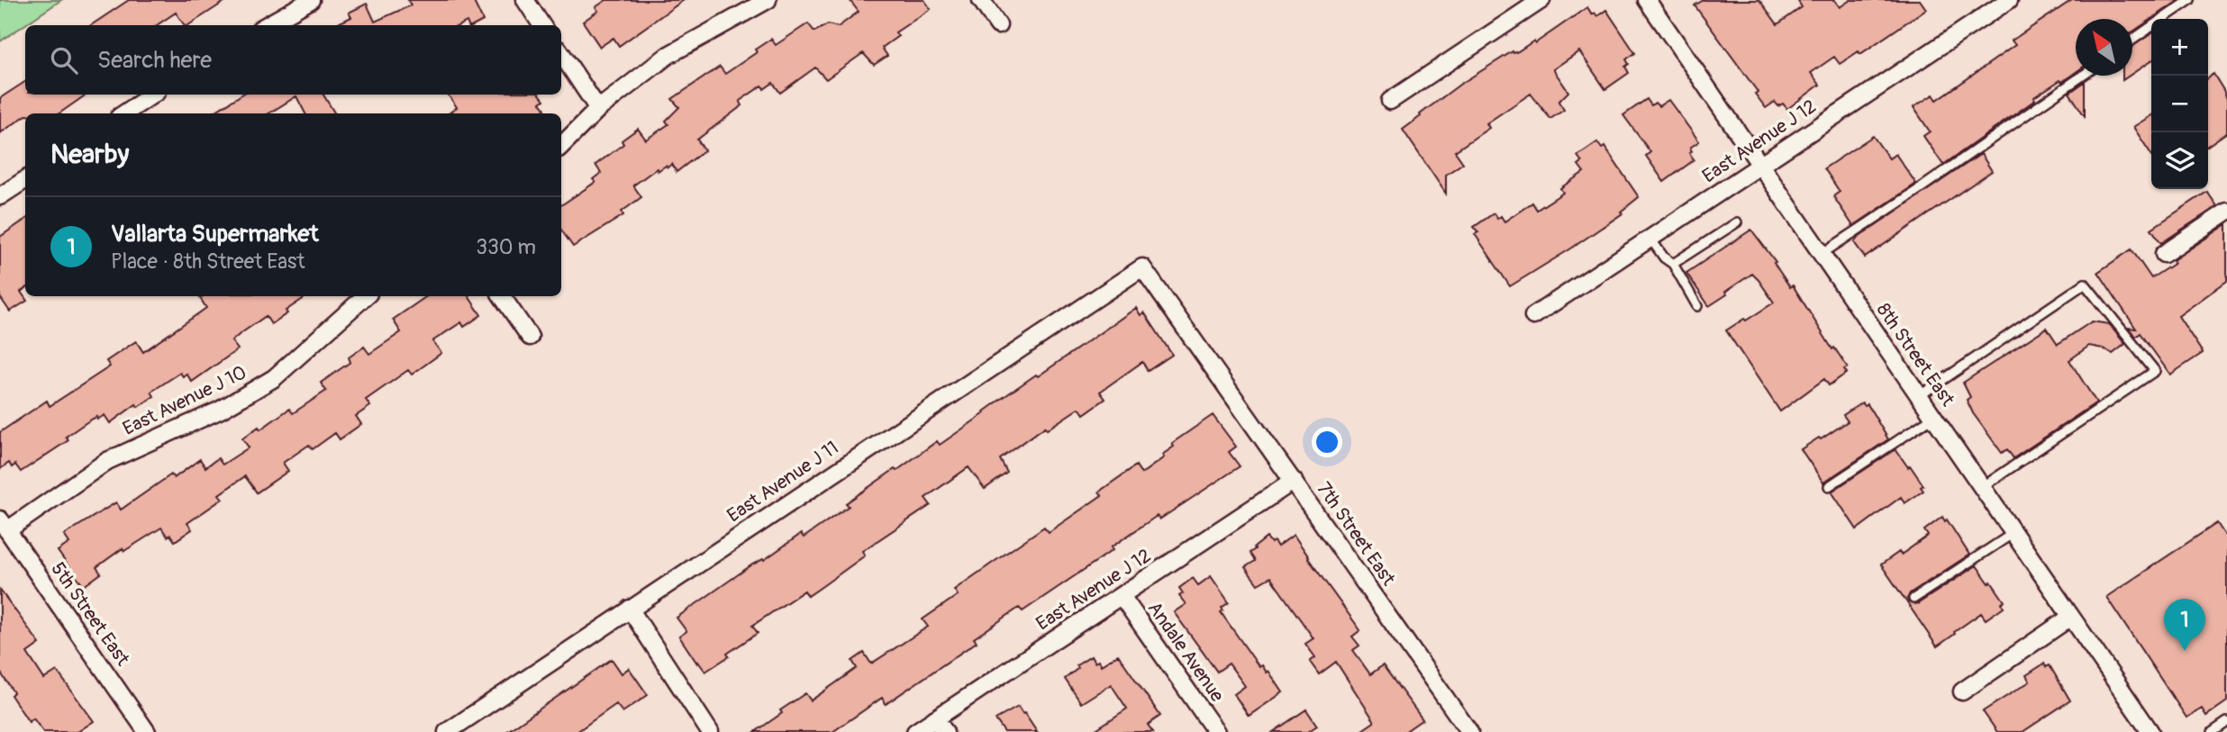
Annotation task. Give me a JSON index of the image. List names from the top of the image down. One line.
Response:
{"streets":{"street":["East Avenue J 12","8th Street East","East Avenue J 10","East Avenue J 11","7th Street East","5th Street East","Andale Avenue"]},"crossings":[["East Avenue J 12","8th Street East"],["East Avenue J 12","7th Street East"],["East Avenue J 12","Andale Avenue"],["East Avenue J 10","5th Street East"],["East Avenue J 11","7th Street East"]],"north":"top left","page":{"map_buttons":["+","−"],"search":"Search here","heading":"Nearby","list":[{"mark":"1","name":"Vallarta Supermarket","note":"Place · 8th Street East","value":"330 m"}],"pins":"1"}}
